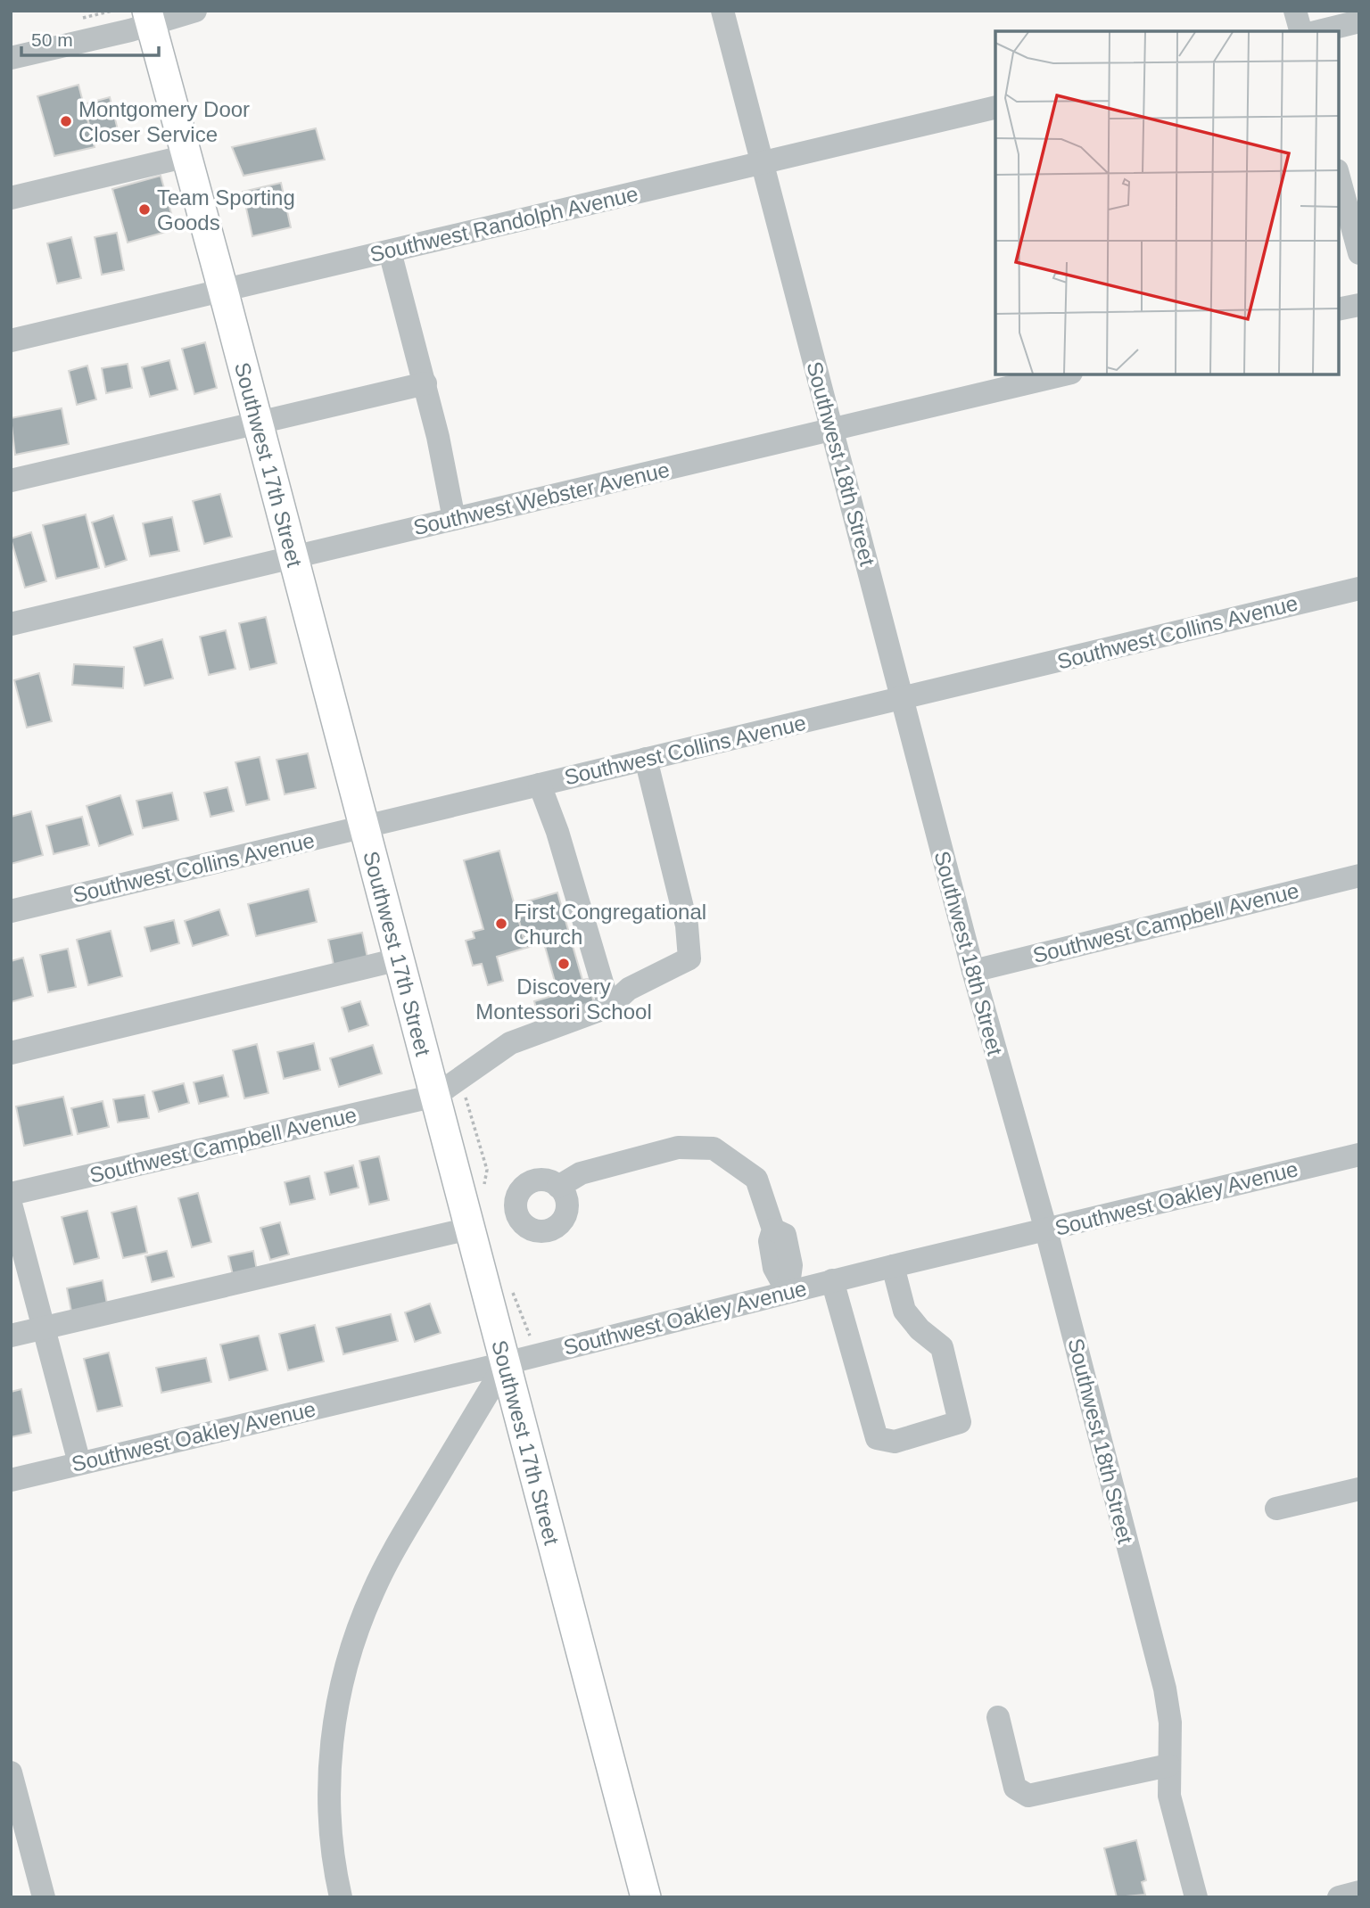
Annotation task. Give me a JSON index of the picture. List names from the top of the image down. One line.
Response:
{"streets":{"main road":["Southwest 17th Street"],"street":["Southwest Randolph Avenue","Southwest 18th Street","Southwest Webster Avenue","Southwest Collins Avenue","Southwest Campbell Avenue","Southwest Oakley Avenue"]},"crossings":[["Southwest Randolph Avenue","Southwest 18th Street"],["Southwest Randolph Avenue","Southwest 17th Street"],["Southwest 18th Street","Southwest Webster Avenue"],["Southwest 18th Street","Southwest Collins Avenue"],["Southwest 18th Street","Southwest Campbell Avenue"],["Southwest 18th Street","Southwest Oakley Avenue"],["Southwest 17th Street","Southwest Webster Avenue"],["Southwest 17th Street","Southwest Collins Avenue"],["Southwest 17th Street","Southwest Campbell Avenue"],["Southwest 17th Street","Southwest Oakley Avenue"]],"places":["Montgomery Door Closer Service","Team Sporting Goods","First Congregational Church","Discovery Montessori School"],"scale_bar":"50 m"}
